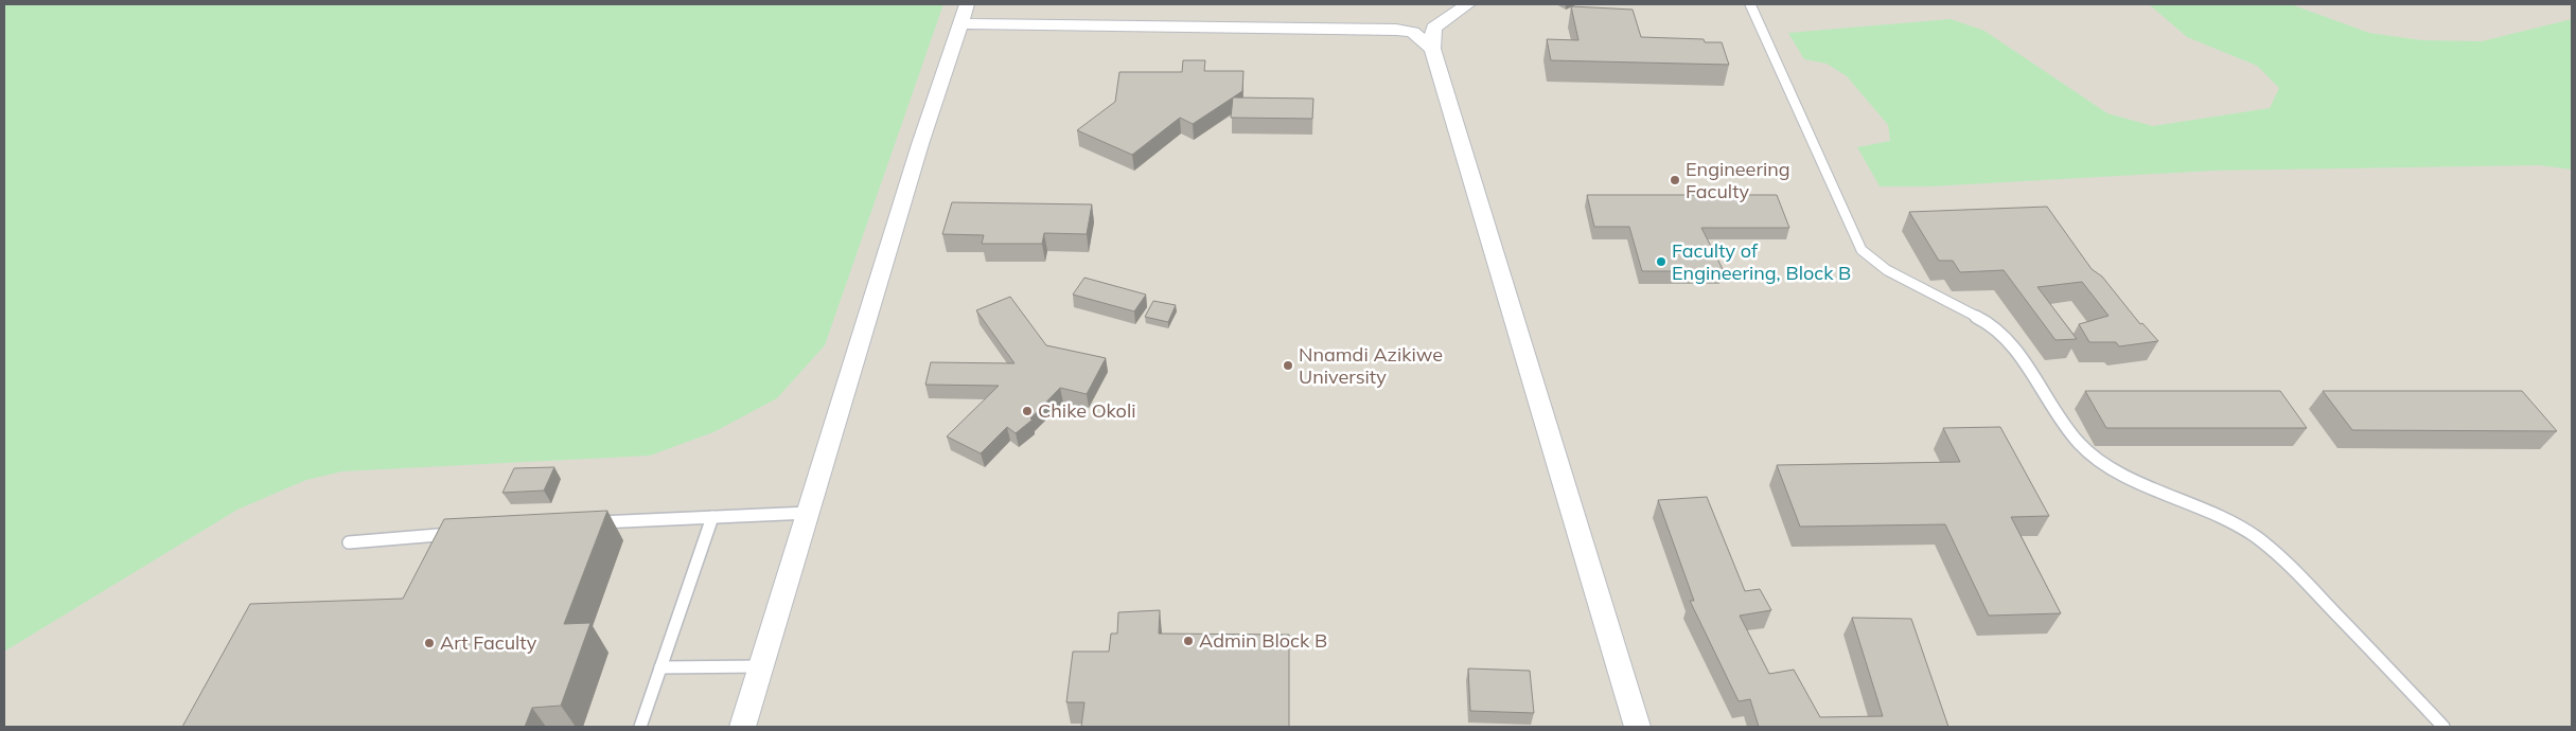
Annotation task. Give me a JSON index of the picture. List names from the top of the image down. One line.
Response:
{"places":["Engineering Faculty","Faculty of Engineering, Block B","Nnamdi Azikiwe University","Chike Okoli","Admin Block B","Art Faculty"]}
